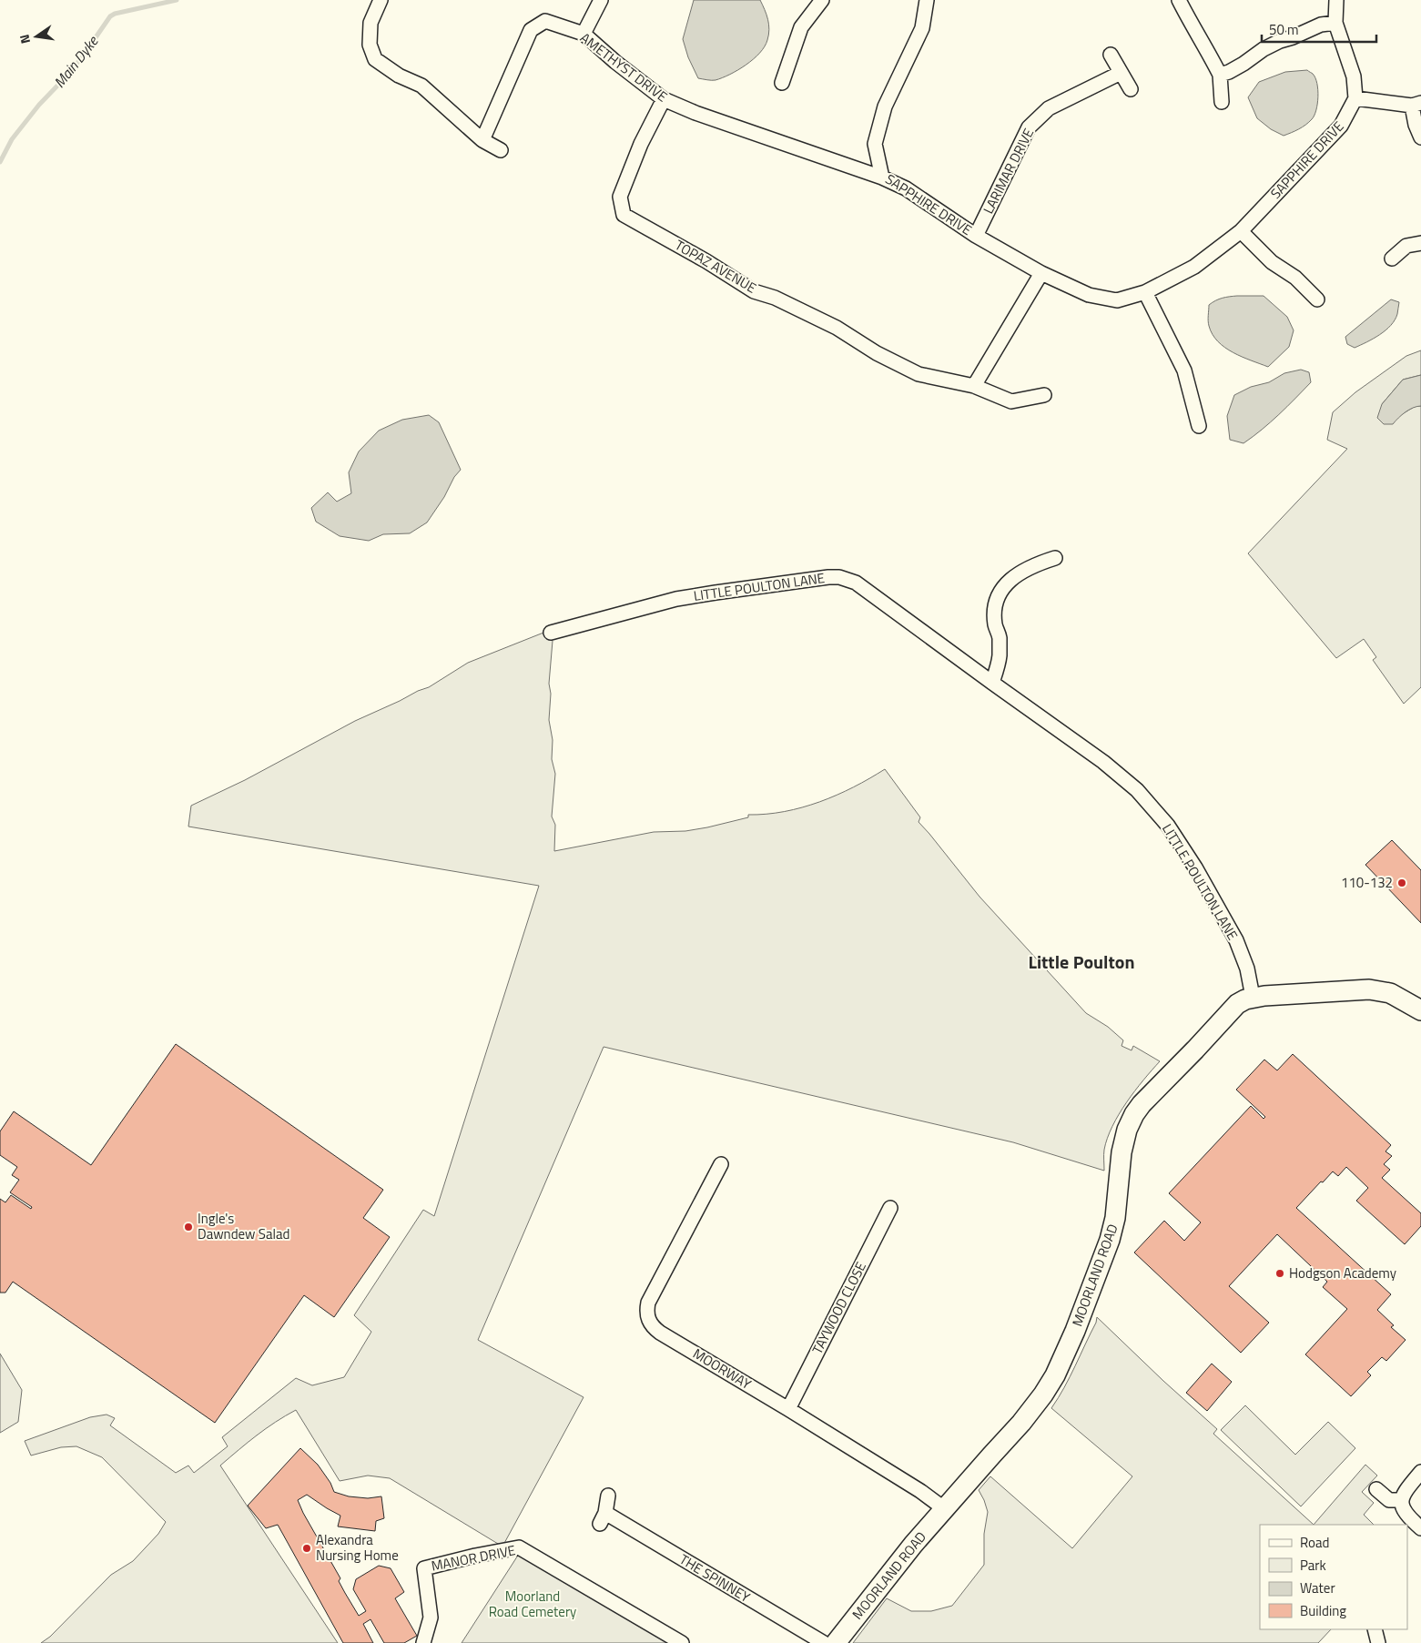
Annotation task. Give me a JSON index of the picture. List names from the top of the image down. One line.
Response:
{"streets":{"street":["AMETHYST DRIVE","SAPPHIRE DRIVE","LARIMAR DRIVE","TOPAZ AVENUE","LITTLE POULTON LANE","MOORLAND ROAD","TAYWOOD CLOSE","MOORWAY","MANOR DRIVE","THE SPINNEY"]},"crossings":[["AMETHYST DRIVE","SAPPHIRE DRIVE"],["AMETHYST DRIVE","TOPAZ AVENUE"],["SAPPHIRE DRIVE","LARIMAR DRIVE"],["LITTLE POULTON LANE","MOORLAND ROAD"],["MOORLAND ROAD","MOORWAY"],["TAYWOOD CLOSE","MOORWAY"]],"districts":["Little Poulton"],"water":["Main Dyke"],"parks":["Moorland Road Cemetery"],"places":["110-132","Ingle's Dawndew Salad","Hodgson Academy","Alexandra Nursing Home"],"legend":["Road","Park","Water","Building"],"scale_bar":"50 m","north":"left"}
